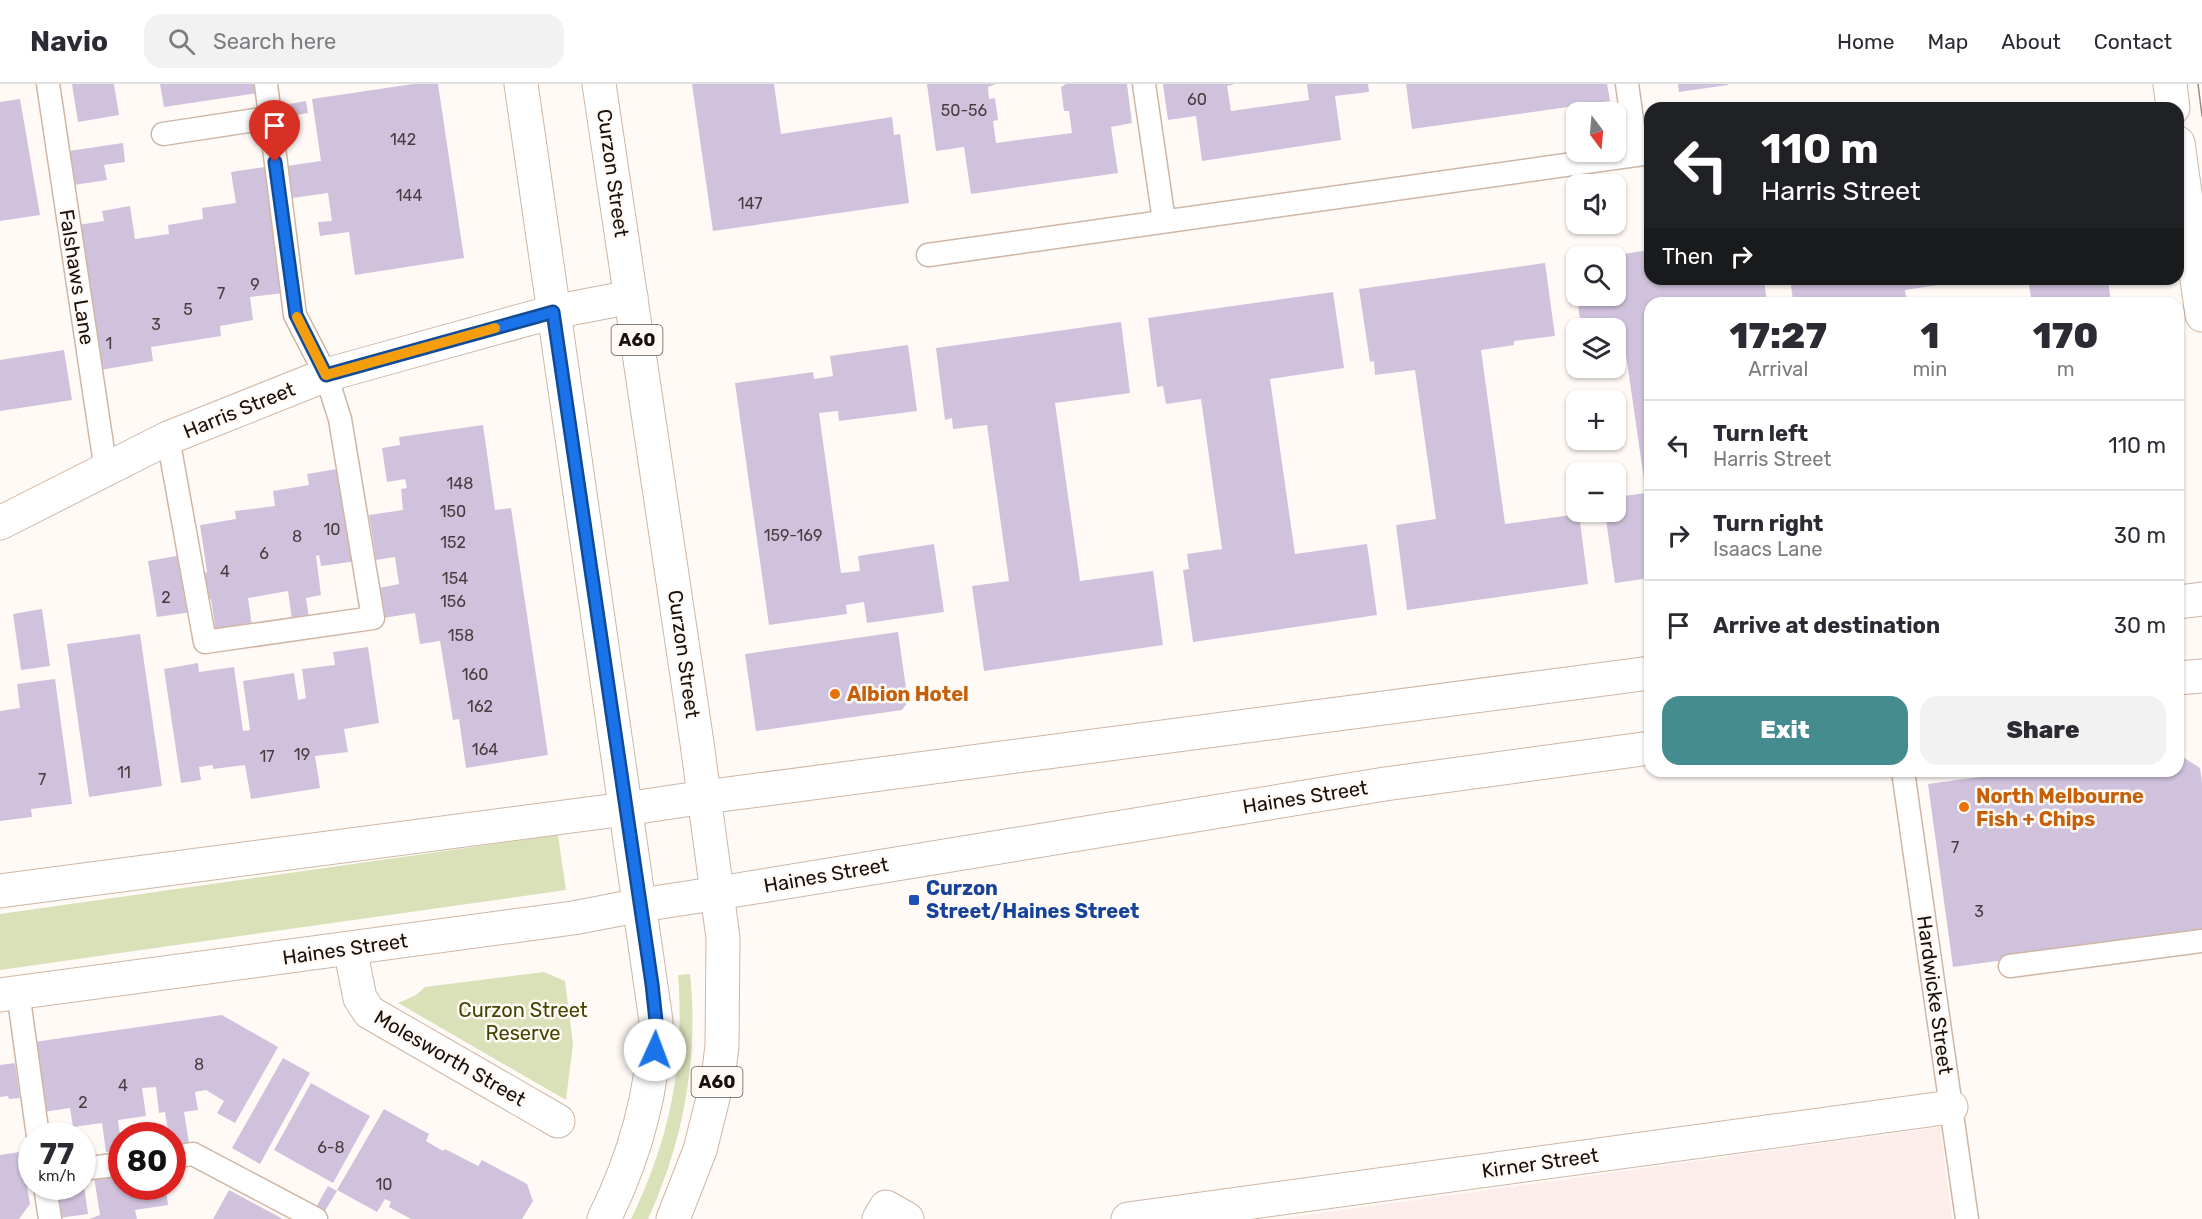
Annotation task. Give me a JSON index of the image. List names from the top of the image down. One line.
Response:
{"streets":{"main road":["Curzon Street","A60","Harris Street","Haines Street","Molesworth Street","Kirner Street"],"lane":["Falshaws Lane","Hardwicke Street"]},"crossings":[["Curzon Street","Harris Street"],["Curzon Street","Haines Street"],["Falshaws Lane","Harris Street"],["Haines Street","Molesworth Street"],["Hardwicke Street","Kirner Street"]],"parks":["Curzon Street Reserve"],"places":{"other":["Albion Hotel","North Melbourne Fish + Chips"],"transit":["Curzon Street/Haines Street"]},"house_numbers":["60","50-56","142","144","147","9","7","5","3","1","148","150","10","159-169","8","152","6","4","154","2","156","158","160","162","164","19","17","11","7","7","3","8","4","2","6-8","10"],"north":"bottom","page":{"header":"Navio","search":"Search here","nav":["Home","Map","About","Contact"],"map_buttons":["+","−"],"turn":["110 m","Harris Street"],"then":"Then","eta":["17:27","Arrival","1","min","170","m"],"list":[{"name":"Turn left","note":"Harris Street","value":"110 m"},{"name":"Turn right","note":"Isaacs Lane","value":"30 m"},{"name":"Arrive at destination","value":"30 m"}],"buttons":["Exit","Share"],"speed":"77 km/h","limit":"80"}}
